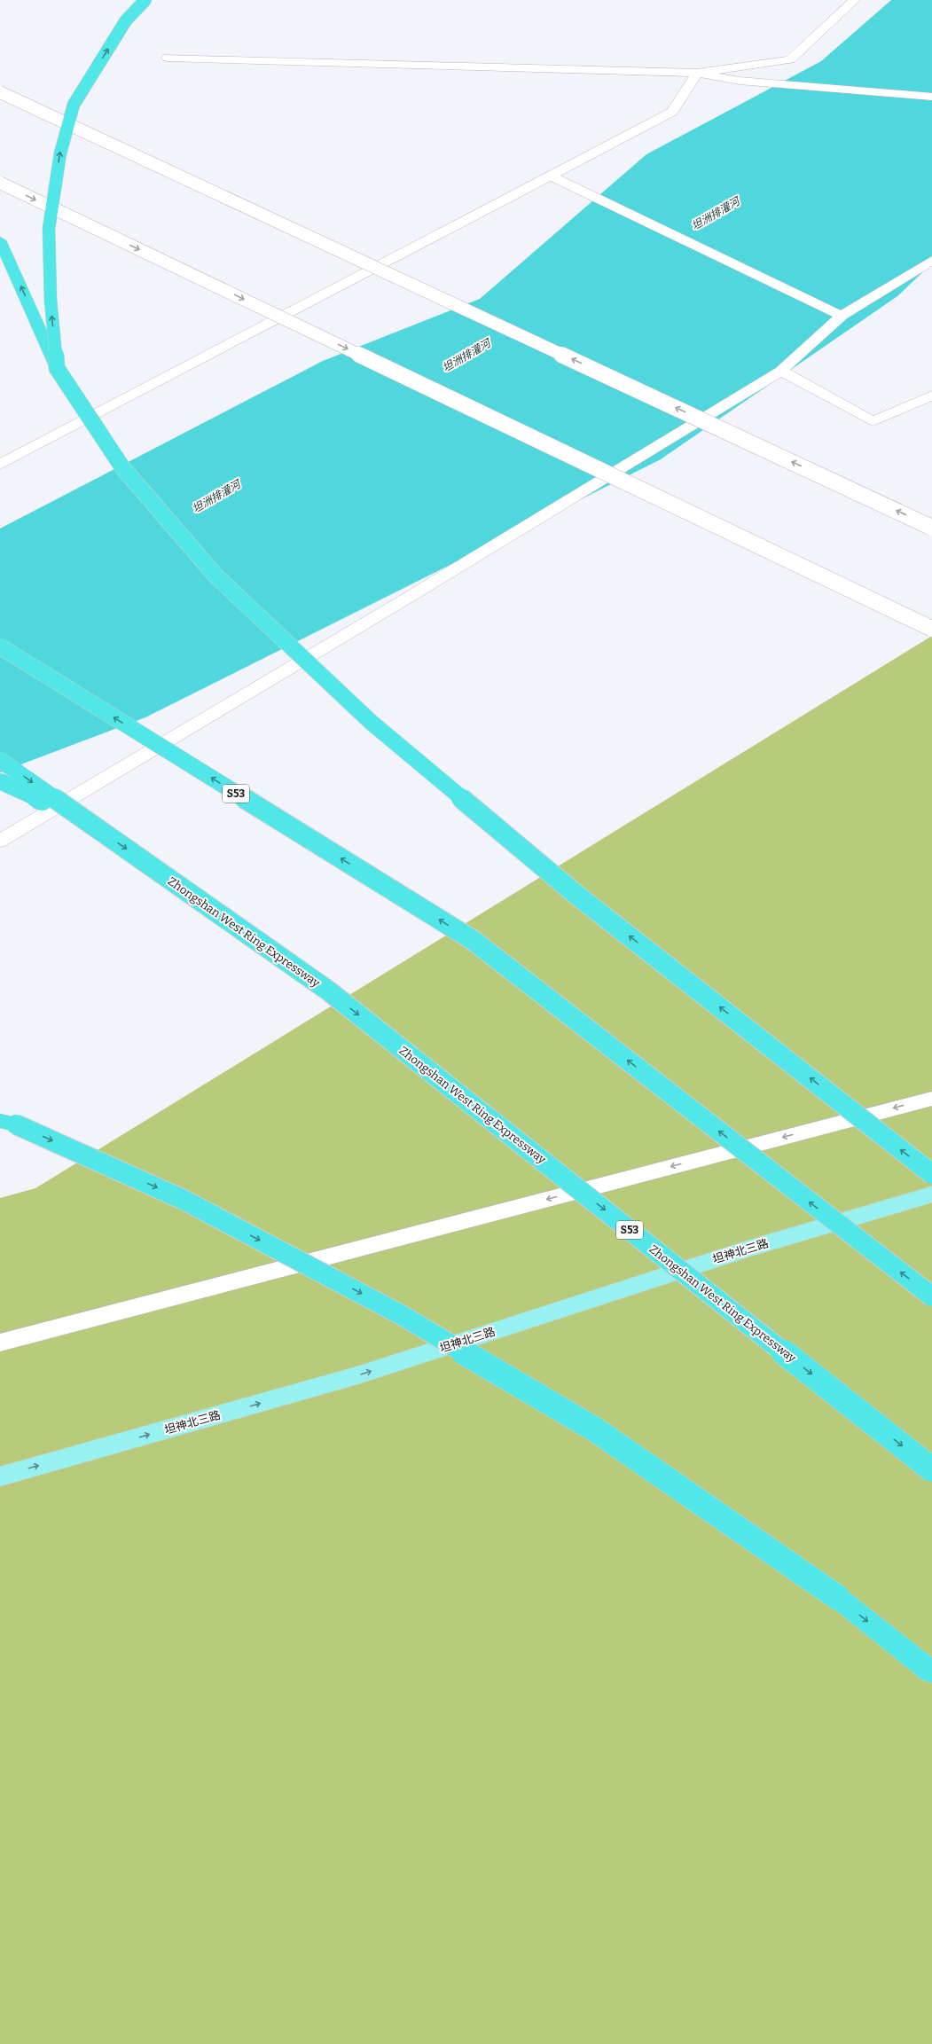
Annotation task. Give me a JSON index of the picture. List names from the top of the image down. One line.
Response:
{"streets":{"highway":["S53","Zhongshan West Ring Expressway"],"main road":["坦神北三路"]},"one_way":["坦神北三路"],"water":["坦洲排灌河"]}
